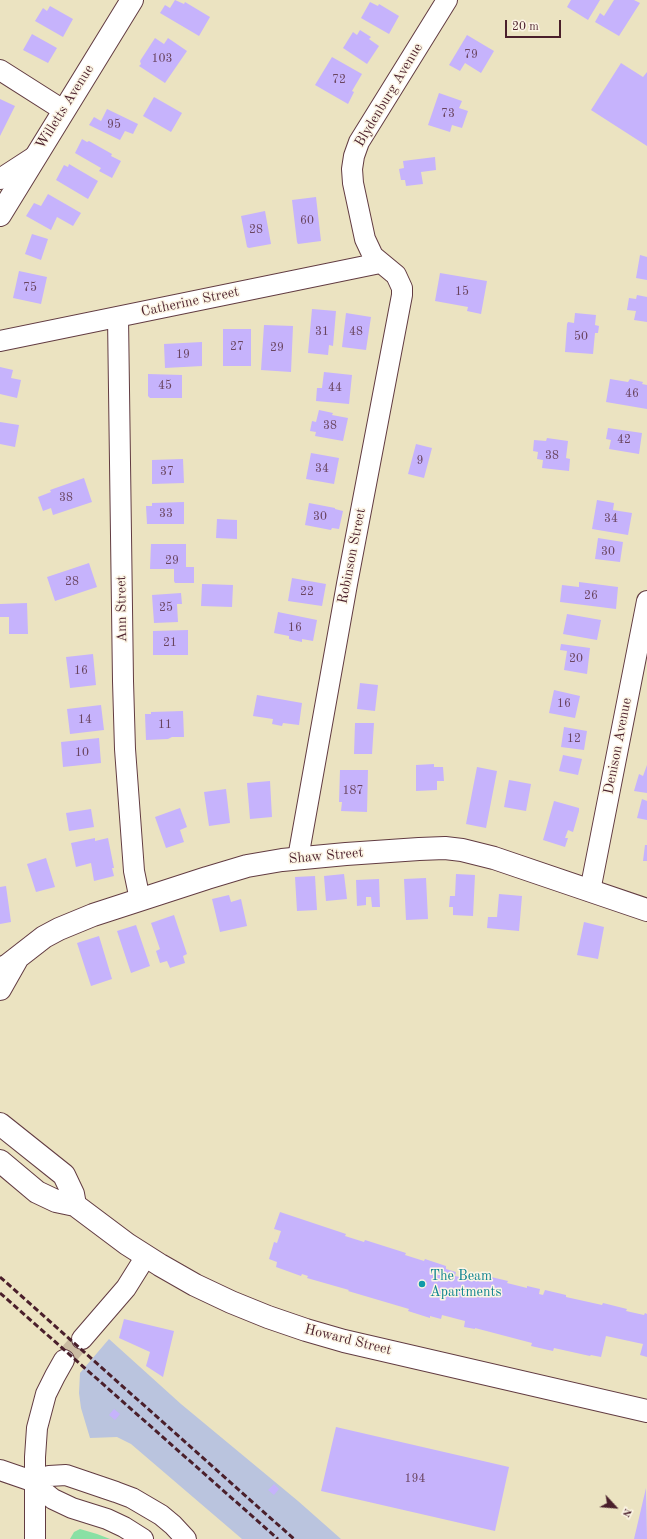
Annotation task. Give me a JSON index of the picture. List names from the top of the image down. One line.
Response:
{"streets":{"main road":["Willetts Avenue","Shaw Street","Howard Street"],"street":["Blydenburg Avenue","Catherine Street","Robinson Street","Ann Street","Denison Avenue"]},"crossings":[["Blydenburg Avenue","Catherine Street"],["Blydenburg Avenue","Robinson Street"],["Catherine Street","Robinson Street"],["Catherine Street","Ann Street"],["Robinson Street","Shaw Street"],["Ann Street","Shaw Street"],["Denison Avenue","Shaw Street"]],"places":["The Beam Apartments"],"house_numbers":["79","103","72","73","95","60","28","75","15","31","48","50","27","29","19","45","44","46","38","42","38","9","34","37","38","33","30","34","30","29","28","22","26","25","16","21","20","16","16","14","11","12","10","187","194"],"scale_bar":"20 m","north":"bottom right"}
